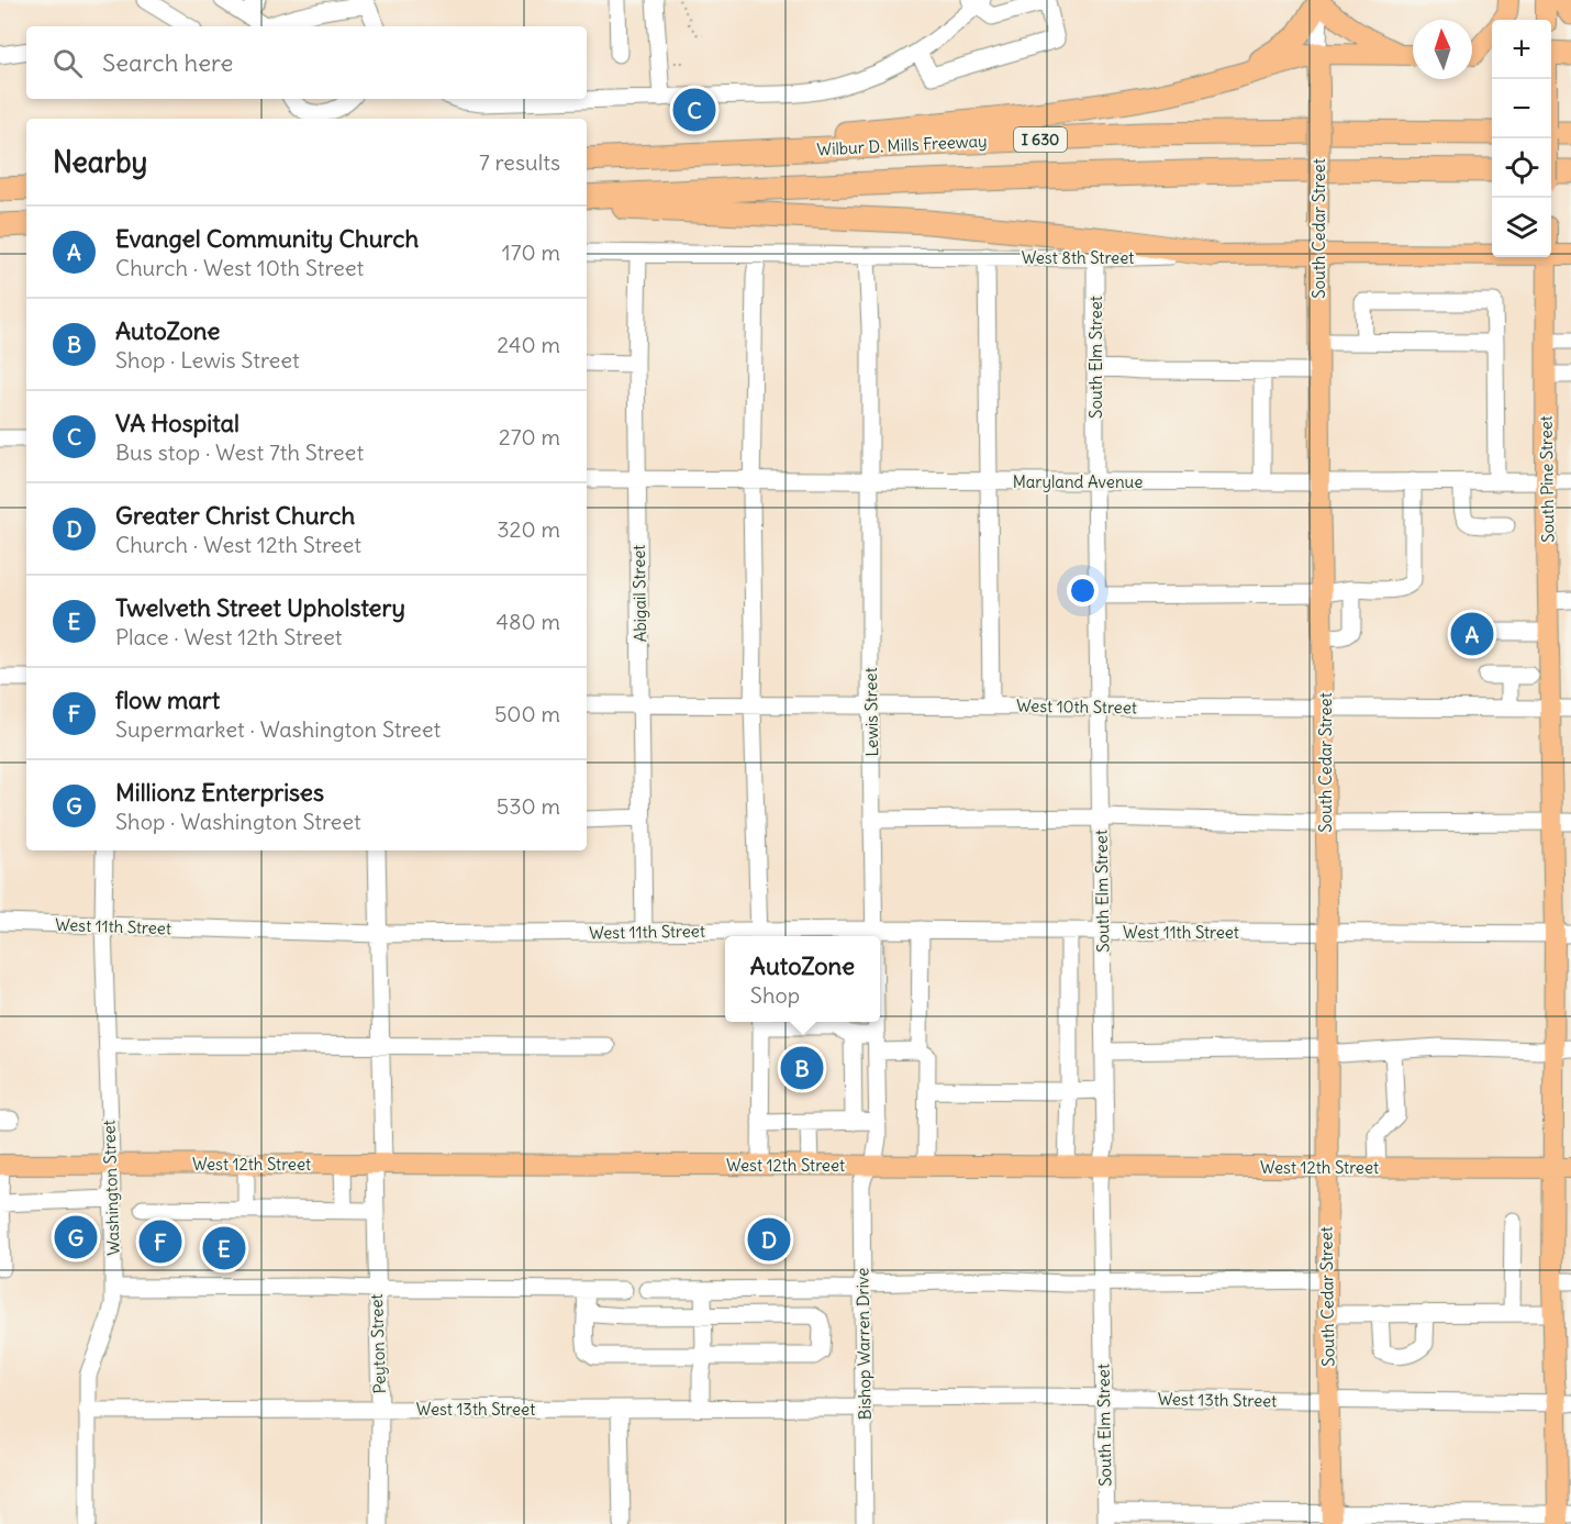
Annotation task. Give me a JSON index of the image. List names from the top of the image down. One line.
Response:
{"streets":{"highway":["I 630","Wilbur D. Mills Freeway"],"main road":["South Cedar Street","West 8th Street","South Pine Street","West 12th Street"],"street":["South Elm Street","Maryland Avenue","Abigail Street","West 10th Street","Lewis Street","West 11th Street","Washington Street","Peyton Street","Bishop Warren Drive","West 13th Street"]},"crossings":[["South Cedar Street","West 8th Street"],["South Cedar Street","Maryland Avenue"],["South Cedar Street","West 10th Street"],["South Cedar Street","West 11th Street"],["South Cedar Street","West 12th Street"],["South Cedar Street","West 13th Street"],["West 8th Street","South Elm Street"],["West 8th Street","Abigail Street"],["West 8th Street","Lewis Street"],["South Elm Street","Maryland Avenue"],["South Elm Street","West 10th Street"],["South Elm Street","West 11th Street"],["South Elm Street","West 12th Street"],["South Elm Street","West 13th Street"],["South Pine Street","Maryland Avenue"],["South Pine Street","West 10th Street"],["South Pine Street","West 11th Street"],["South Pine Street","West 12th Street"],["South Pine Street","West 13th Street"],["Maryland Avenue","Abigail Street"],["Maryland Avenue","Lewis Street"],["Abigail Street","West 10th Street"],["Abigail Street","West 11th Street"],["West 10th Street","Lewis Street"],["Lewis Street","West 11th Street"],["Lewis Street","West 12th Street"],["Lewis Street","Bishop Warren Drive"],["West 11th Street","Washington Street"],["West 11th Street","Peyton Street"],["West 12th Street","Washington Street"],["West 12th Street","Peyton Street"],["West 12th Street","Bishop Warren Drive"],["Washington Street","West 13th Street"],["Peyton Street","West 13th Street"],["Bishop Warren Drive","West 13th Street"]],"north":"top","page":{"map_buttons":["+","−"],"search":"Search here","pins":["C","A","B","G","D","F","E"],"heading":["Nearby","7 results"],"list":[{"mark":"A","name":"Evangel Community Church","note":"Church · West 10th Street","value":"170 m"},{"mark":"B","name":"AutoZone","note":"Shop · Lewis Street","value":"240 m"},{"mark":"C","name":"VA Hospital","note":"Bus stop · West 7th Street","value":"270 m"},{"mark":"D","name":"Greater Christ Church","note":"Church · West 12th Street","value":"320 m"},{"mark":"E","name":"Twelveth Street Upholstery","note":"Place · West 12th Street","value":"480 m"},{"mark":"F","name":"flow mart","note":"Supermarket · Washington Street","value":"500 m"},{"mark":"G","name":"Millionz Enterprises","note":"Shop · Washington Street","value":"530 m"}],"popup":["AutoZone","Shop"]}}
